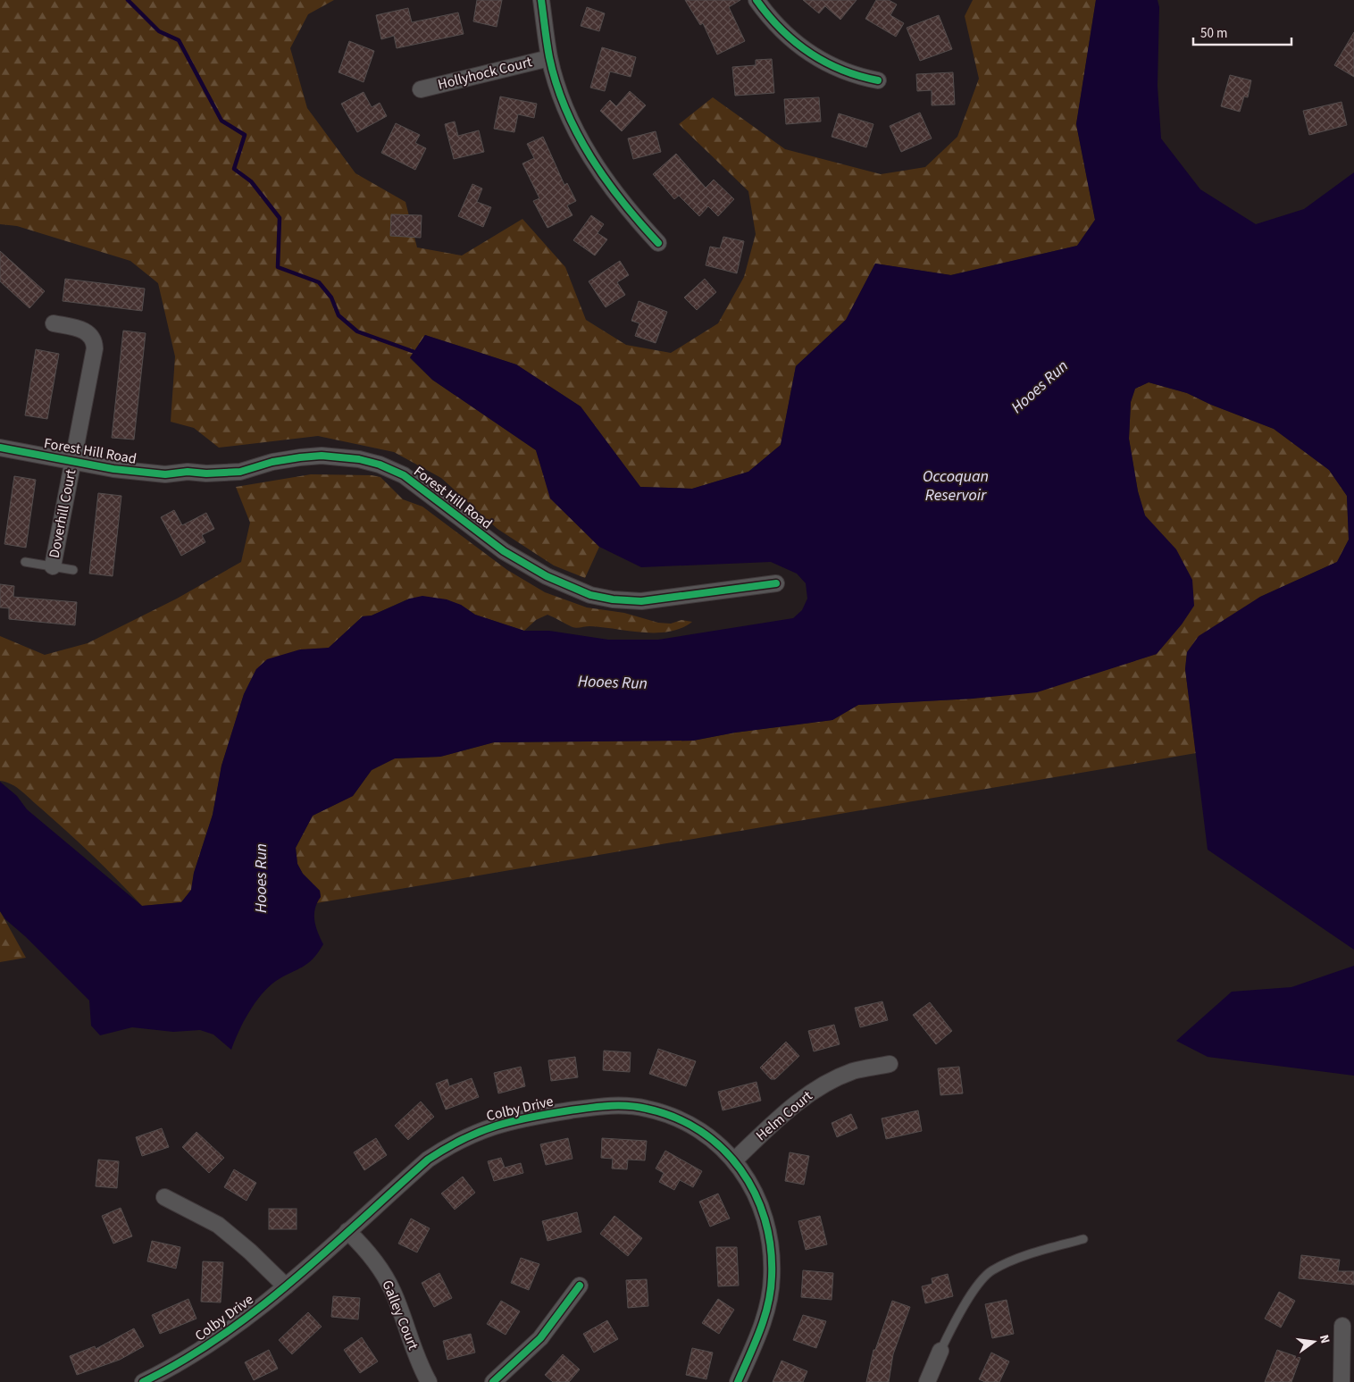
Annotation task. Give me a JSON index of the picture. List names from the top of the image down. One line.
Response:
{"streets":{"street":["Hollyhock Court","Forest Hill Road","Doverhill Court","Colby Drive","Helm Court","Galley Court"]},"crossings":[["Forest Hill Road","Doverhill Court"],["Colby Drive","Helm Court"],["Colby Drive","Galley Court"]],"water":["Hooes Run","Occoquan Reservoir"],"scale_bar":"50 m","north":"right"}
